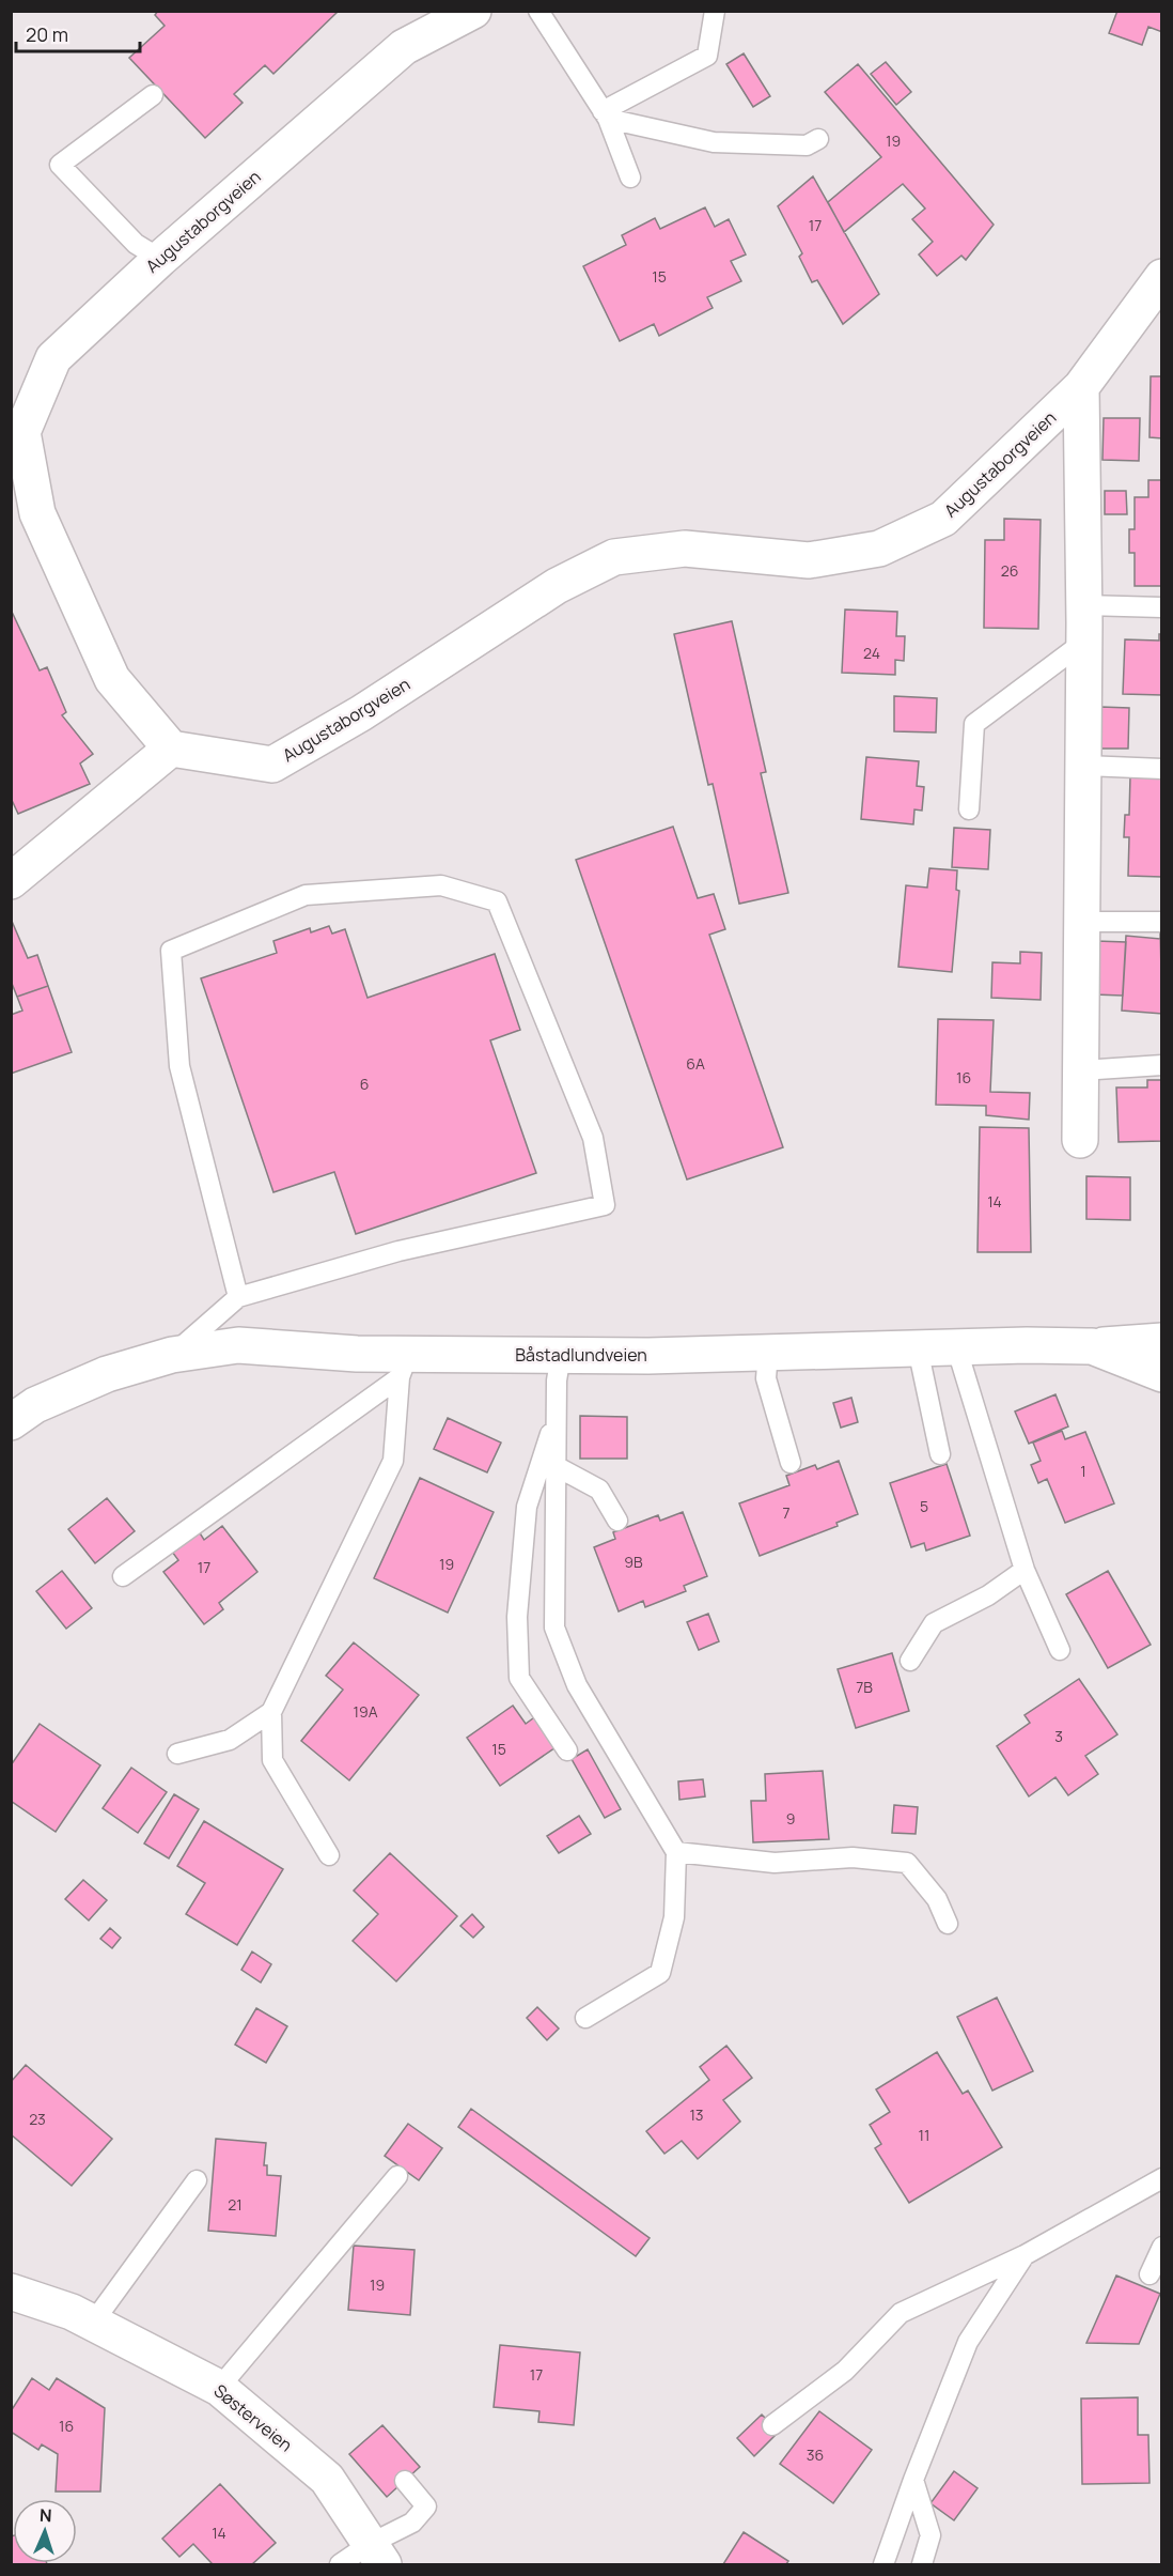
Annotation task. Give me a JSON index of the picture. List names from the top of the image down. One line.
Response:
{"streets":{"street":["Augustaborgveien","Båstadlundveien","Søsterveien"]},"house_numbers":["19","17","15","26","24","6A","16","6","14","1","5","7","9B","19","17","7B","19A","3","15","9","13","23","11","21","19","17","16","36","14"],"scale_bar":"20 m","north":"top"}
